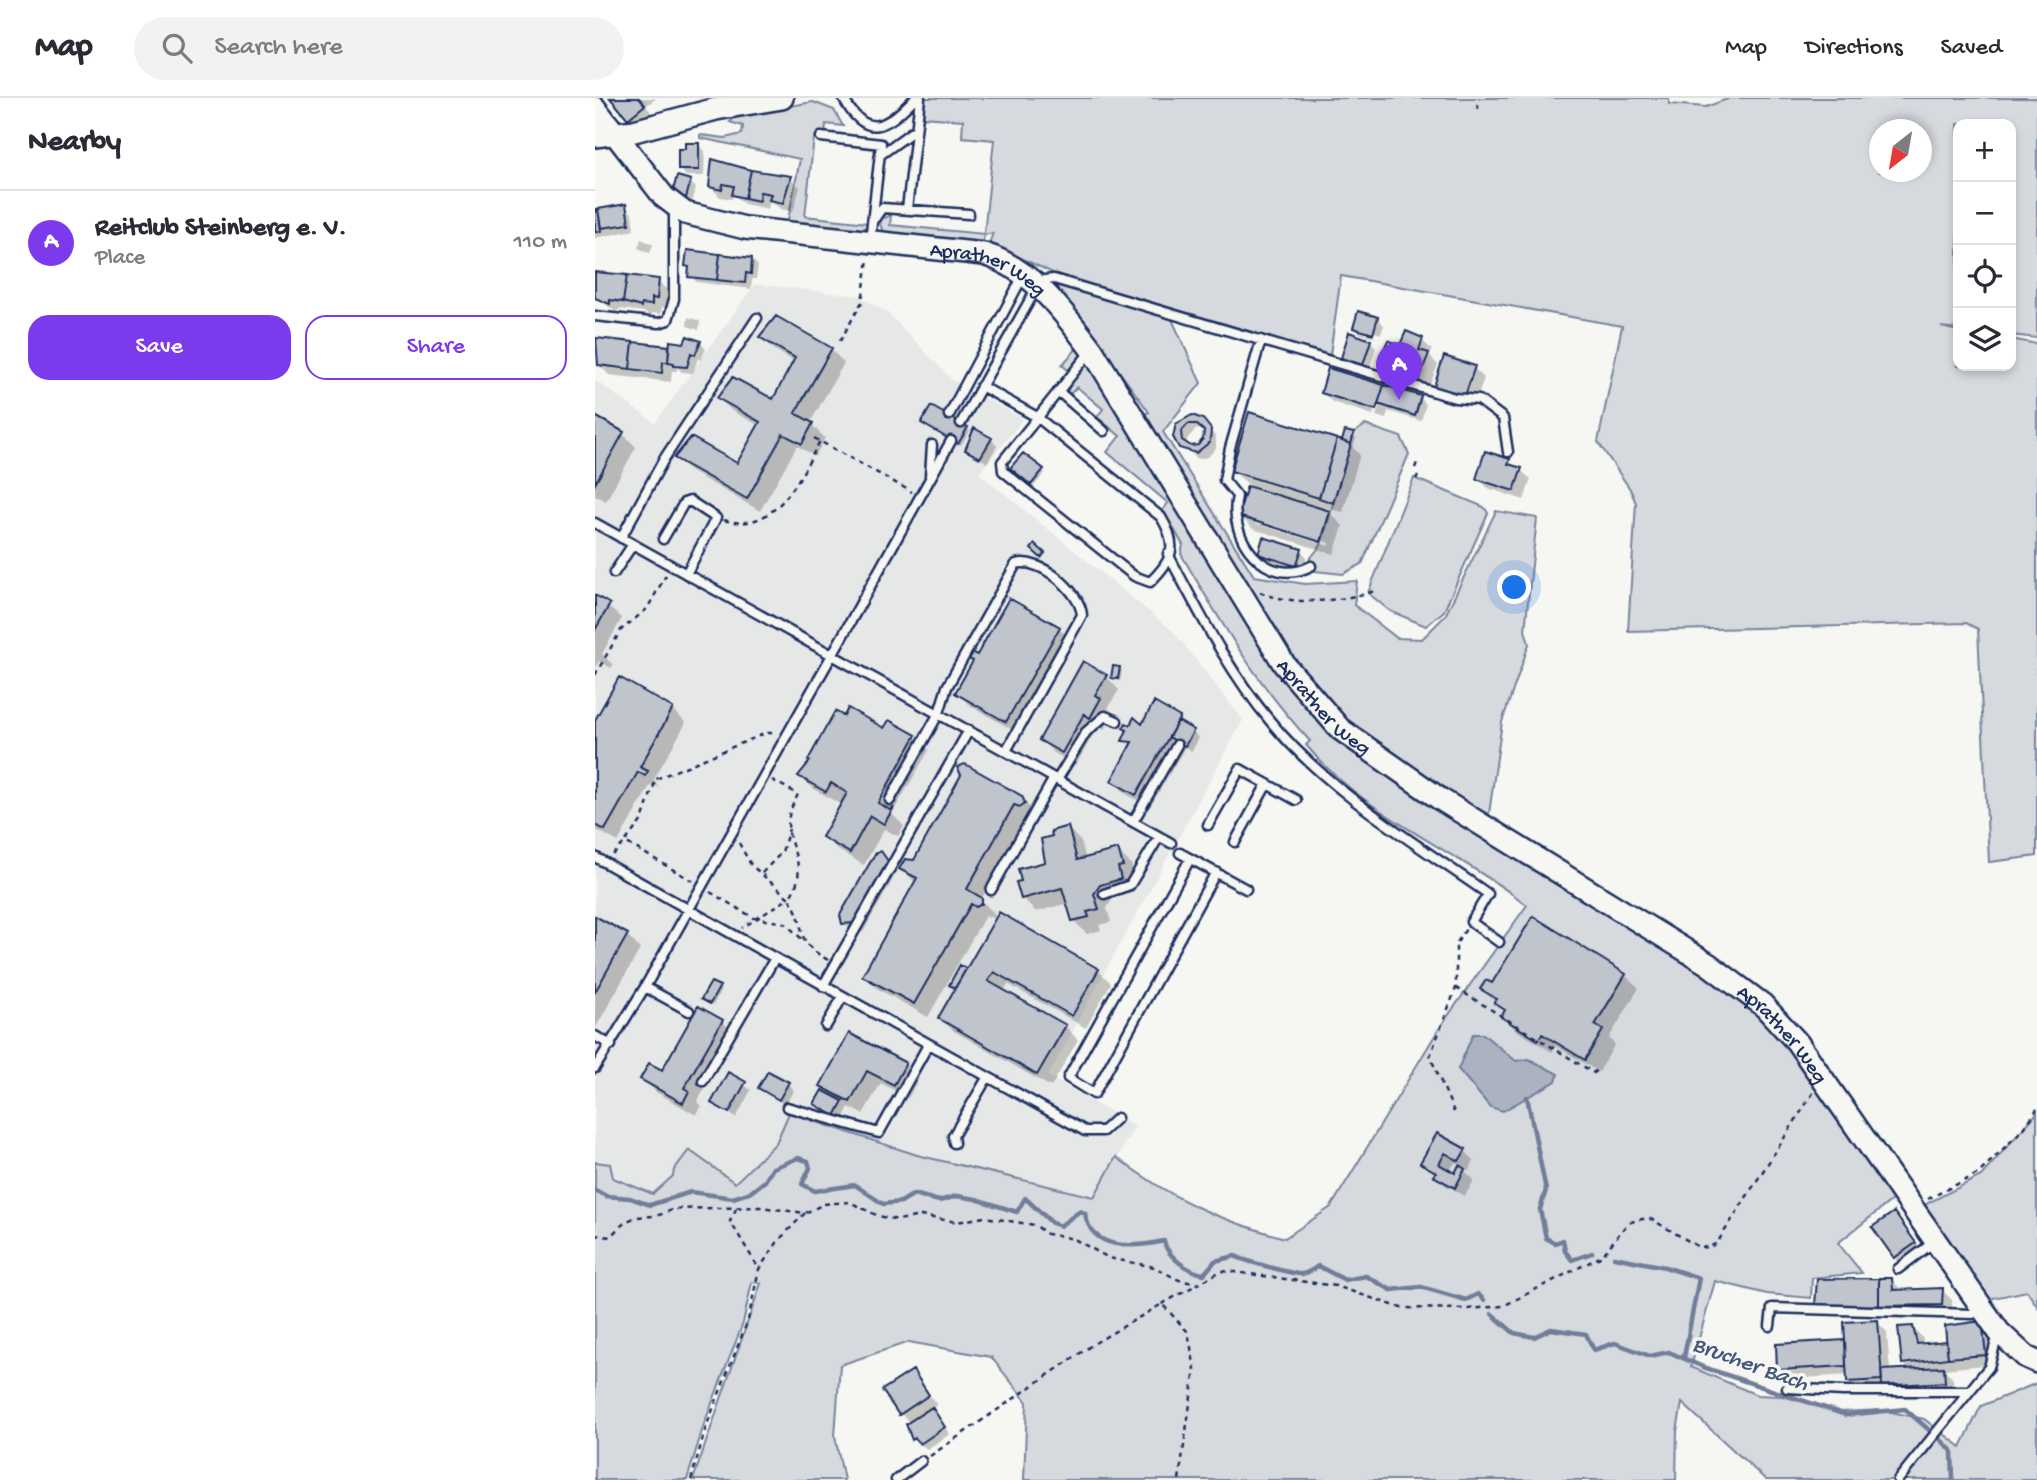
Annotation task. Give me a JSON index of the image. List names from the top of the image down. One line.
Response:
{"streets":{"street":["Aprather Weg"]},"water":["Brucher Bach"],"north":"bottom left","page":{"header":"Map","search":"Search here","nav":["Map","Directions","Saved"],"heading":"Nearby","map_buttons":["+","−"],"list":[{"mark":"A","name":"Reitclub Steinberg e. V.","note":"Place","value":"110 m"}],"buttons":["Save","Share"],"pins":"A"}}
